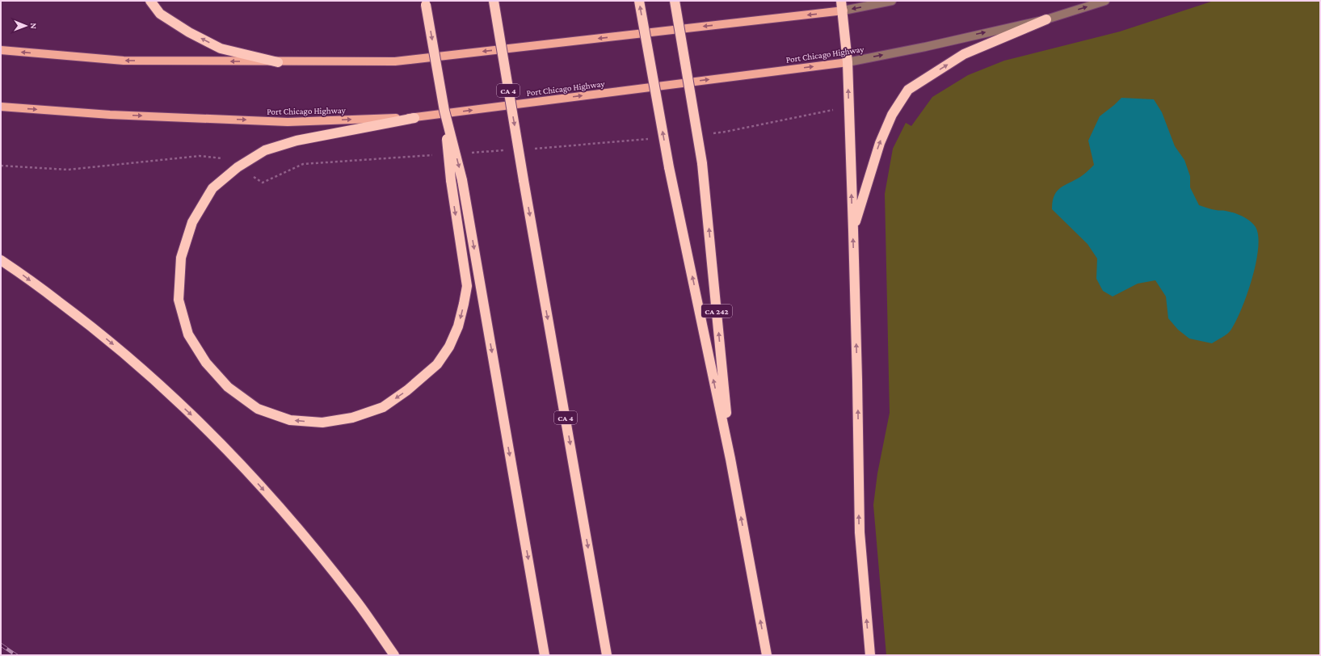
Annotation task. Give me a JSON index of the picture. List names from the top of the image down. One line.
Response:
{"streets":{"highway":["CA 4","CA 242"],"main road":["Port Chicago Highway"]},"one_way":["Port Chicago Highway"],"north":"right"}
